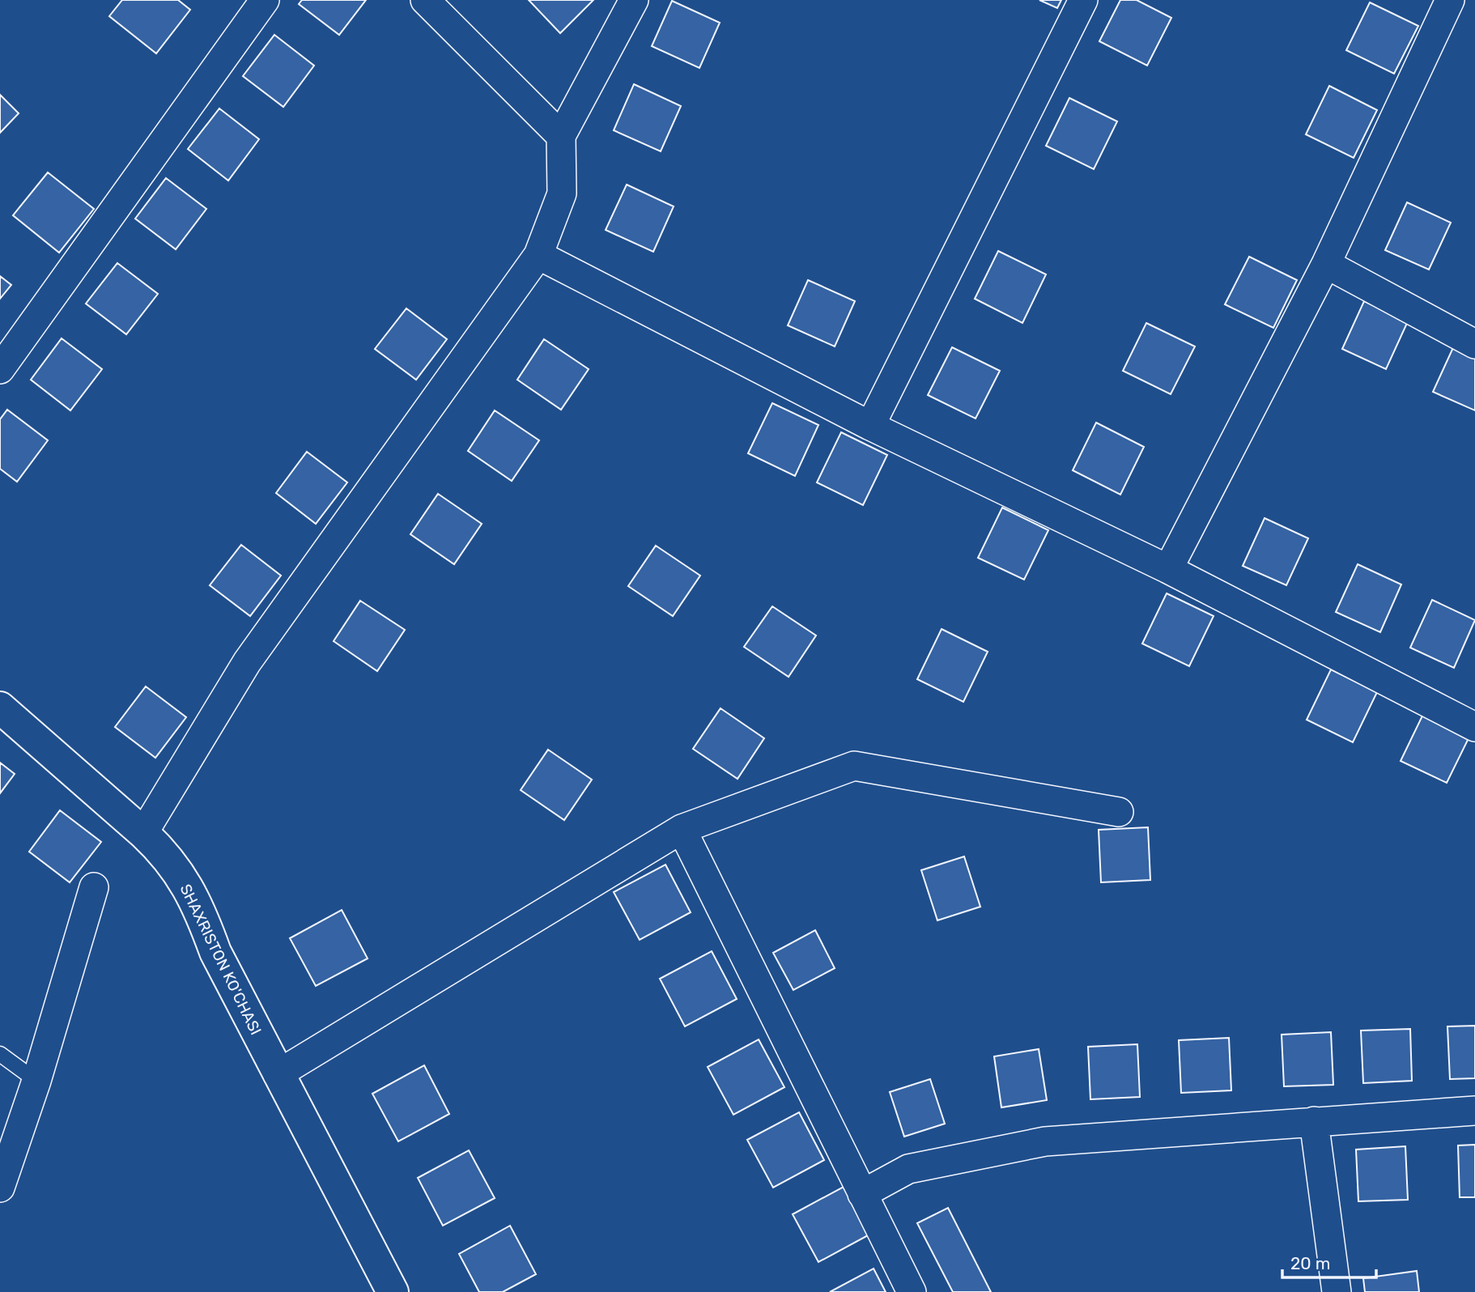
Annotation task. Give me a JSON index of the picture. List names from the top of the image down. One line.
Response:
{"streets":{"street":["SHAXRISTON KO'CHASI"]},"scale_bar":"20 m"}
